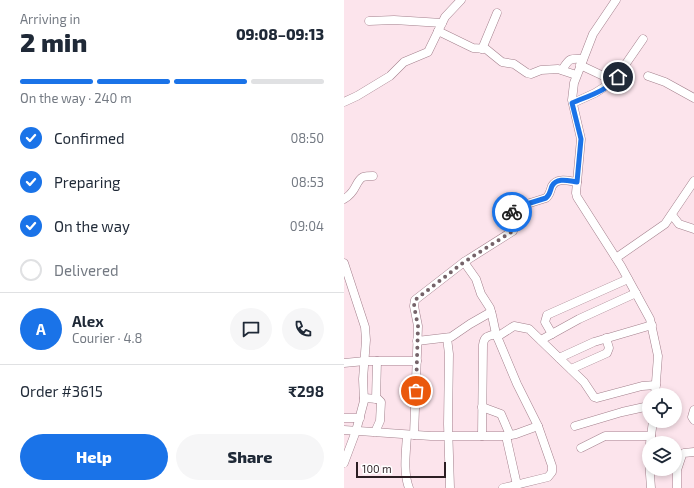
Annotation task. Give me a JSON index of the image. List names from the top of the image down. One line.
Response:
{"scale_bar":"100 m","page":{"heading":["2 min","Arriving in","09:08–09:13"],"panel":["Alex","Courier · 4.8","Order #3615","₹298"],"bar":"On the way · 240 m","list":[["Confirmed","08:50"],["Preparing","08:53"],["On the way","09:04"],"Delivered"],"round":"A","buttons":["Help","Share"],"scale":"100 m"}}
